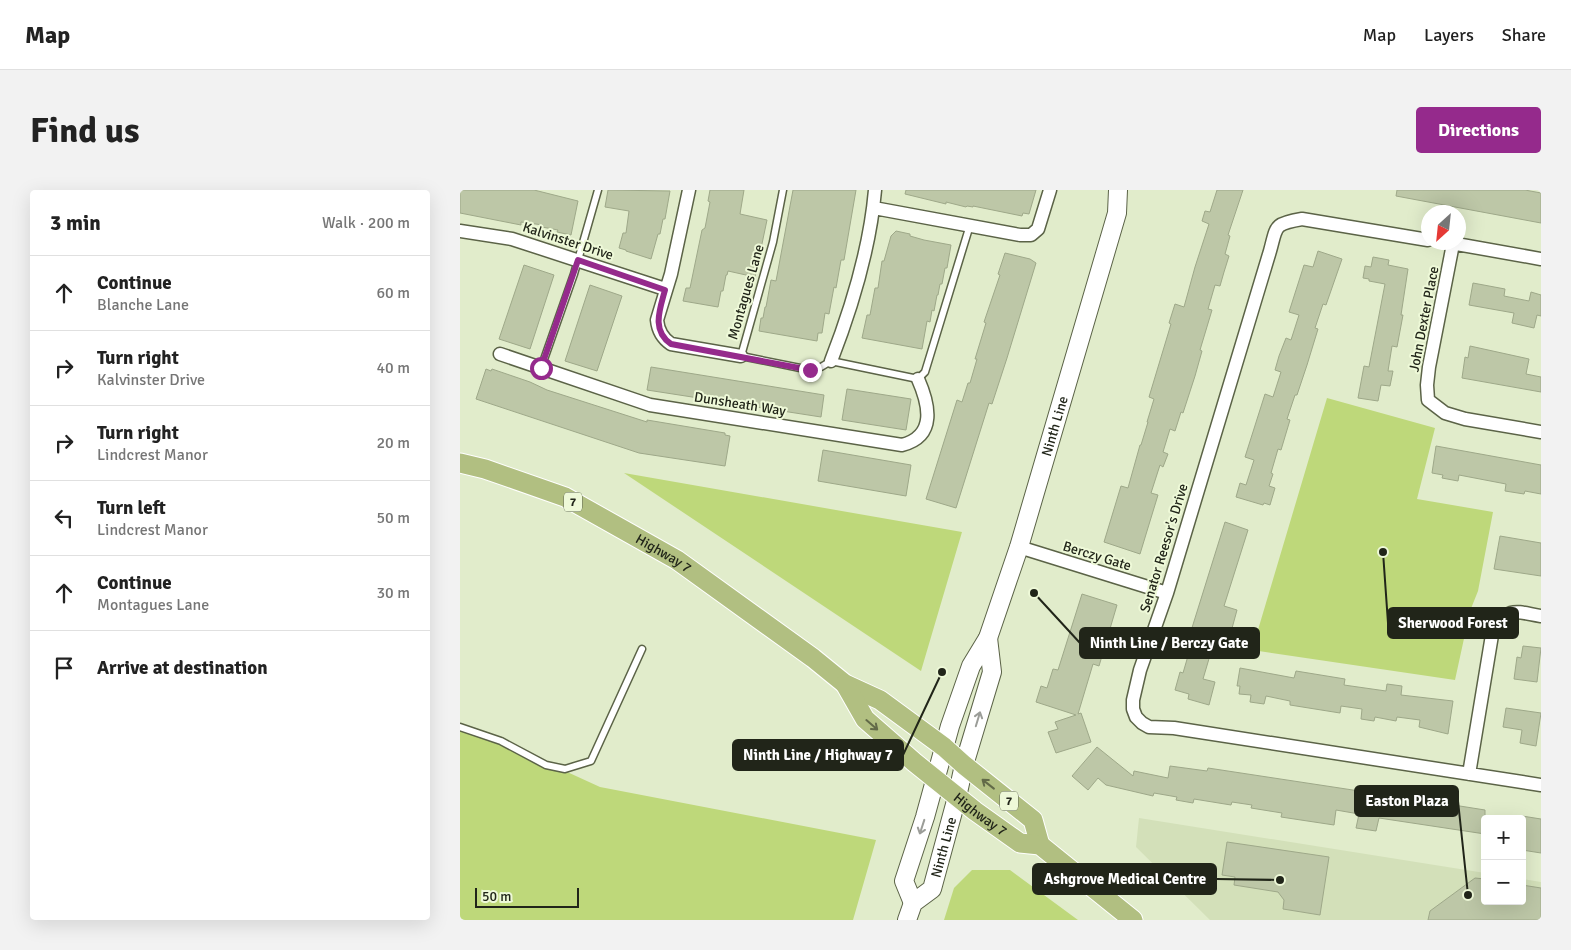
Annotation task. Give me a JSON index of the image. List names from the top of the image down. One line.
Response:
{"streets":{"main road":["Ninth Line","7","Highway 7"],"street":["Kalvinster Drive","John Dexter Place","Dunsheath Way","Senator Reesor's Drive","Berczy Gate"],"lane":["Montagues Lane"]},"crossings":[["Ninth Line","Highway 7"],["Ninth Line","Berczy Gate"],["Senator Reesor's Drive","Berczy Gate"]],"places":["Sherwood Forest","Ninth Line / Berczy Gate","Ninth Line / Highway 7","Ashgrove Medical Centre","Easton Plaza"],"scale_bar":"50 m","north":"bottom left","page":{"header":"Map","nav":["Map","Layers","Share"],"buttons":"Directions","title":"Find us","heading":["3 min","Walk · 200 m"],"list":[["Continue","Blanche Lane","60 m"],["Turn right","Kalvinster Drive","40 m"],["Turn right","Lindcrest Manor","20 m"],["Turn left","Lindcrest Manor","50 m"],["Continue","Montagues Lane","30 m"],"Arrive at destination"],"map_buttons":["+","−"],"scale":"50 m"}}
